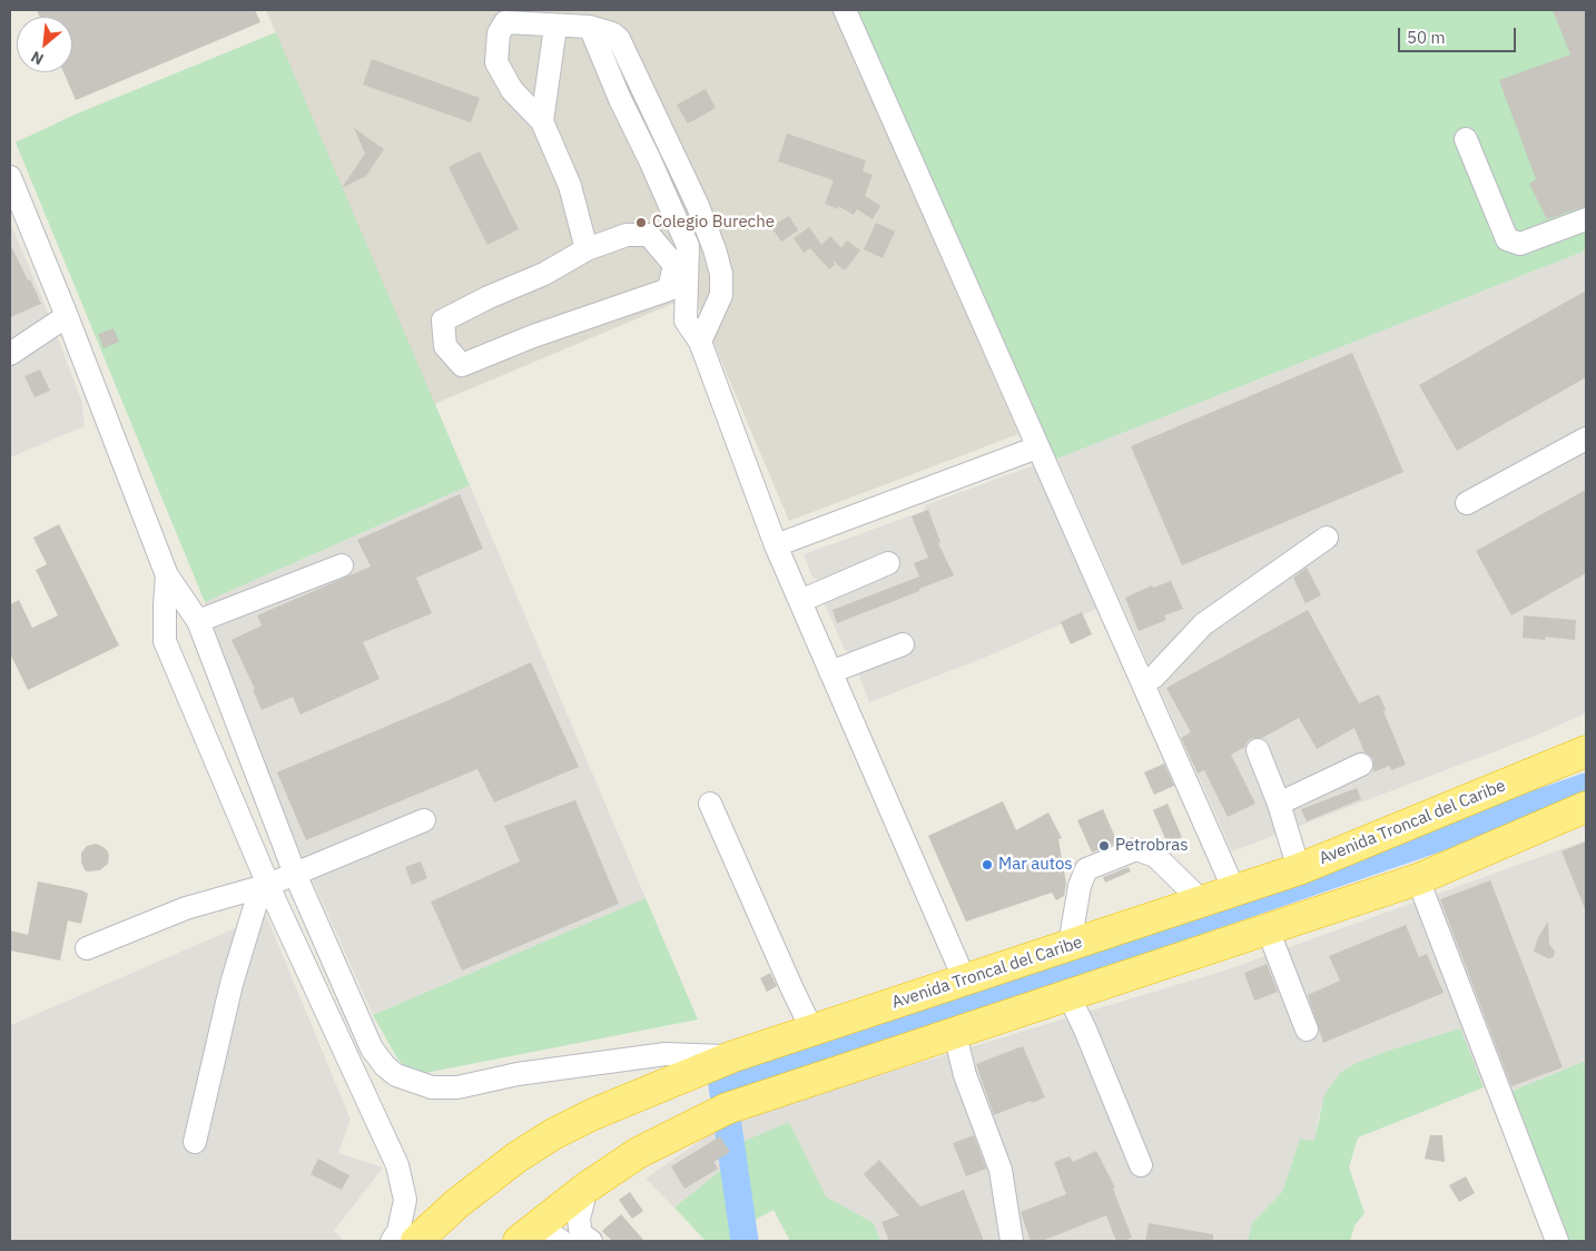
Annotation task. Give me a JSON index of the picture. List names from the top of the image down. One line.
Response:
{"streets":{"highway":["Avenida Troncal del Caribe"]},"places":["Colegio Bureche","Petrobras","Mar autos"],"scale_bar":"50 m","north":"bottom left"}
